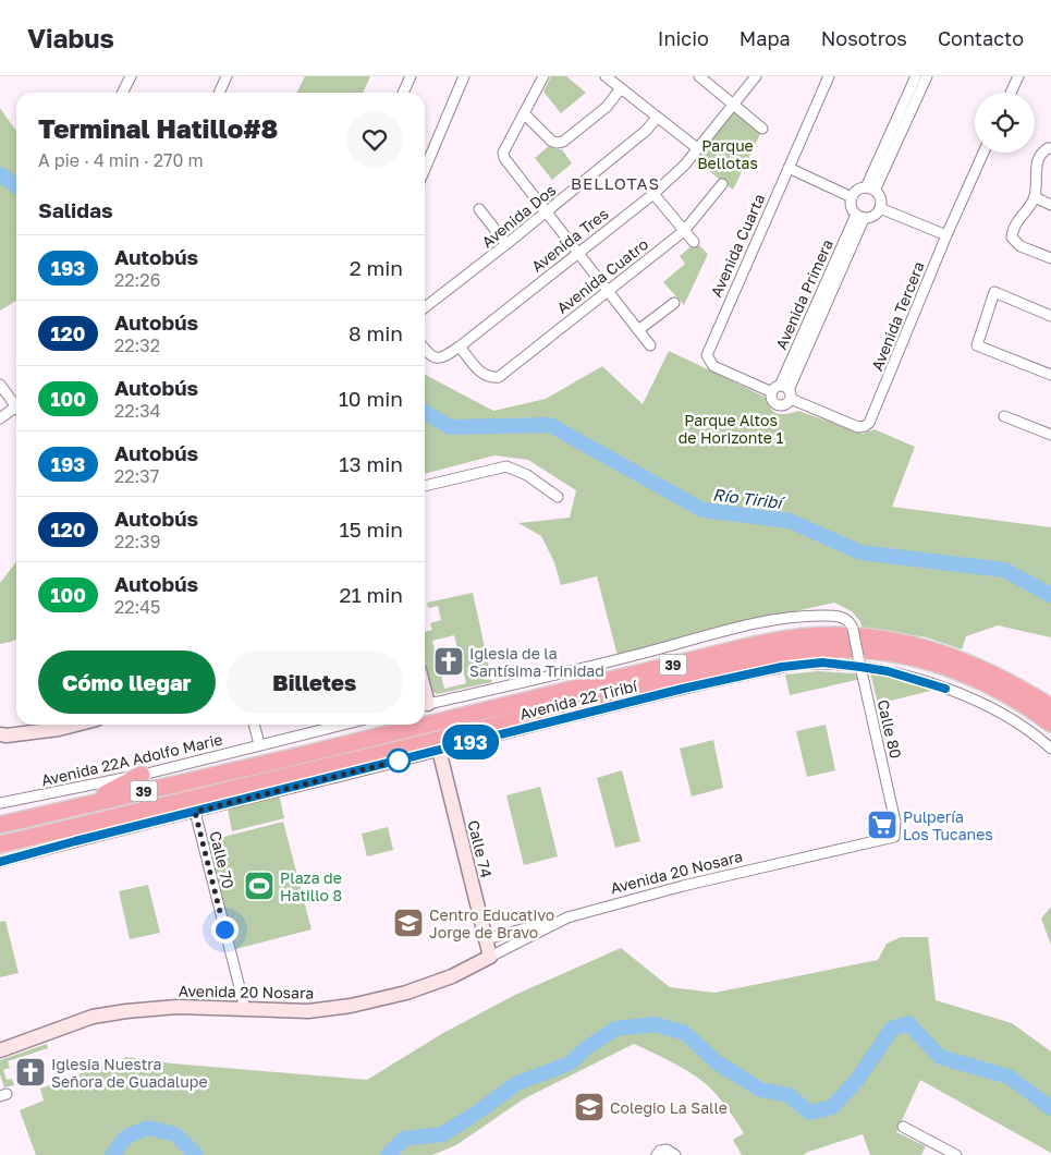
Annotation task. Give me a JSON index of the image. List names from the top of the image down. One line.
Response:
{"streets":{"highway":["39"],"street":["Avenida Dos","Avenida Tres","Avenida Cuarta","Avenida Cuatro","Avenida Primera","Avenida Tercera","Avenida 22 Tiribí","Calle 80","Avenida 22A Adolfo Marie","Calle 74","Calle 70","Avenida 20 Nosara"]},"crossings":[["Avenida Tres","Avenida Cuatro"],["Avenida Cuarta","Avenida Primera"],["Avenida Cuarta","Avenida Tercera"],["Avenida Primera","Avenida Tercera"],["39","Avenida 22 Tiribí"],["39","Calle 74"],["Avenida 22 Tiribí","Calle 80"],["Avenida 22 Tiribí","Calle 74"],["Avenida 22 Tiribí","Calle 70"],["Calle 80","Avenida 20 Nosara"],["Calle 74","Avenida 20 Nosara"],["Calle 70","Avenida 20 Nosara"]],"districts":["BELLOTAS"],"water":["Río Tiribí"],"parks":["Parque Bellotas","Parque Altos de Horizonte 1"],"places":{"church":["Iglesia de la Santísima Trinidad","Iglesia Nuestra Señora de Guadalupe"],"supermarket":["Pulpería Los Tucanes"],"sports":["Plaza de Hatillo 8"],"school or university":["Centro Educativo Jorge de Bravo","Colegio La Salle"]},"lines":["bus line 193"],"page":{"header":"Viabus","nav":["Inicio","Mapa","Nosotros","Contacto"],"on_map":"193","heading":[["Terminal Hatillo#8","A pie · 4 min · 270 m"],"Salidas"],"list":[{"mark":"193","name":"Autobús","note":"22:26","value":"2 min"},{"mark":"120","name":"Autobús","note":"22:32","value":"8 min"},{"mark":"100","name":"Autobús","note":"22:34","value":"10 min"},{"mark":"193","name":"Autobús","note":"22:37","value":"13 min"},{"mark":"120","name":"Autobús","note":"22:39","value":"15 min"},{"mark":"100","name":"Autobús","note":"22:45","value":"21 min"}],"buttons":["Cómo llegar","Billetes"]}}
